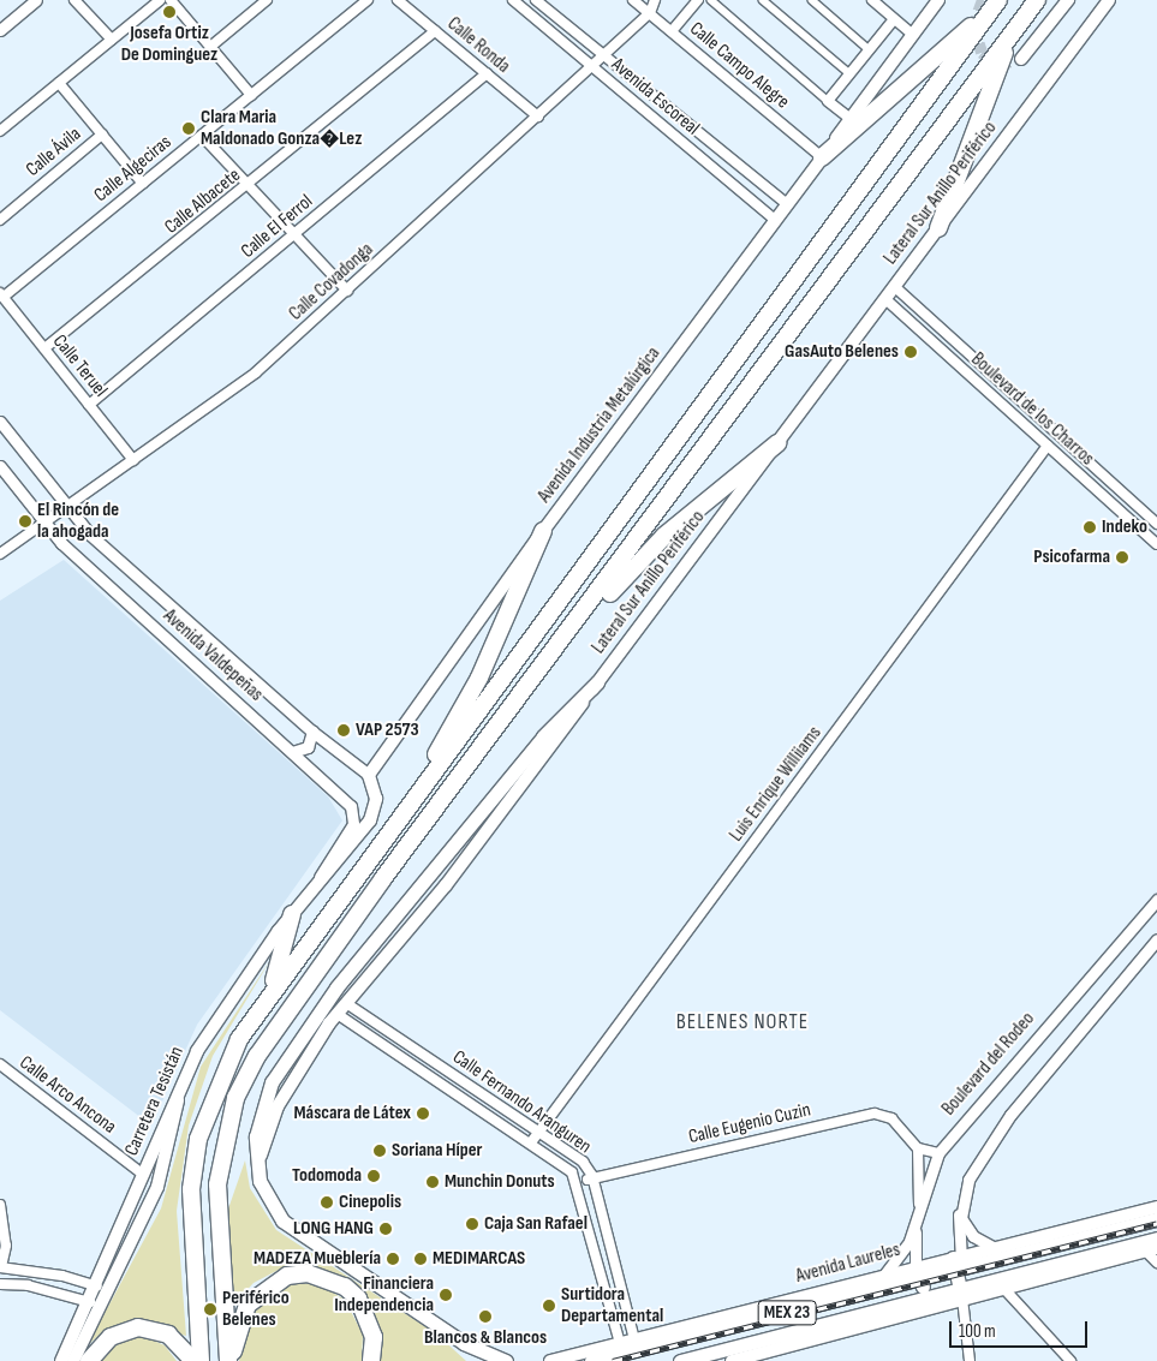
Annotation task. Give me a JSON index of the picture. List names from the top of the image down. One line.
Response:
{"streets":{"main road":["Lateral Sur Anillo Periférico","Avenida Industria Metalúrgica","Carretera Tesistán","Avenida Laureles","MEX 23"],"street":["Calle Ronda","Calle Campo Alegre","Avenida Escoreal","Calle Ávila","Calle Algeciras","Calle Albacete","Calle El Ferrol","Calle Covadonga","Calle Teruel","Boulevard de los Charros","Avenida Valdepeñas","Luis Enrique Williiams","Boulevard del Rodeo","Calle Arco Ancona","Calle Fernando Aranguren","Calle Eugenio Cuzin"]},"crossings":[["Calle Ronda","Calle Albacete"],["Calle Ronda","Calle El Ferrol"],["Calle Ronda","Calle Covadonga"],["Calle Campo Alegre","Calle Covadonga"],["Calle Campo Alegre","Avenida Industria Metalúrgica"],["Avenida Escoreal","Calle Covadonga"],["Avenida Escoreal","Avenida Industria Metalúrgica"],["Calle Algeciras","Calle Teruel"],["Lateral Sur Anillo Periférico","Boulevard de los Charros"],["Lateral Sur Anillo Periférico","Calle Fernando Aranguren"],["Calle Albacete","Calle Teruel"],["Calle El Ferrol","Calle Teruel"],["Calle Covadonga","Calle Teruel"],["Calle Covadonga","Avenida Valdepeñas"],["Boulevard de los Charros","Luis Enrique Williiams"],["Avenida Industria Metalúrgica","Avenida Valdepeñas"],["Avenida Valdepeñas","Carretera Tesistán"],["Luis Enrique Williiams","Calle Fernando Aranguren"],["Boulevard del Rodeo","Avenida Laureles"],["Calle Arco Ancona","Carretera Tesistán"],["Calle Fernando Aranguren","Calle Eugenio Cuzin"],["Calle Fernando Aranguren","Avenida Laureles"]],"districts":["BELENES NORTE"],"places":["Josefa Ortiz De Dominguez","Clara Maria Maldonado Gonza�Lez","GasAuto Belenes","El Rincón de la ahogada","Indeko","Psicofarma","VAP 2573","Máscara de Látex","Soriana Híper","Todomoda","Munchin Donuts","Cinepolis","Caja San Rafael","LONG HANG","MADEZA Mueblería","MEDIMARCAS","Financiera Independencia","Surtidora Departamental","Periférico Belenes","Blancos & Blancos"],"scale_bar":"100 m"}
